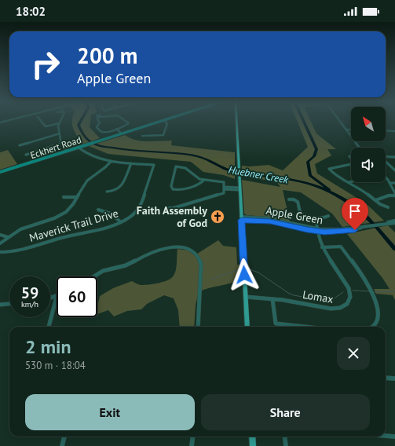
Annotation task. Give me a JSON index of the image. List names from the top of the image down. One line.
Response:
{"streets":{"main road":["Eckhert Road"],"street":["Apple Green","Maverick Trail Drive","Lomax"]},"crossings":[["Apple Green","Lomax"]],"water":["Huebner Creek"],"places":{"church":["Faith Assembly of God"]},"north":"top left","page":{"status":"18:02","turn":["200 m","Apple Green"],"speed":"59 km/h","limit":"60","heading":["2 min","530 m · 18:04"],"buttons":["Exit","Share"]}}
